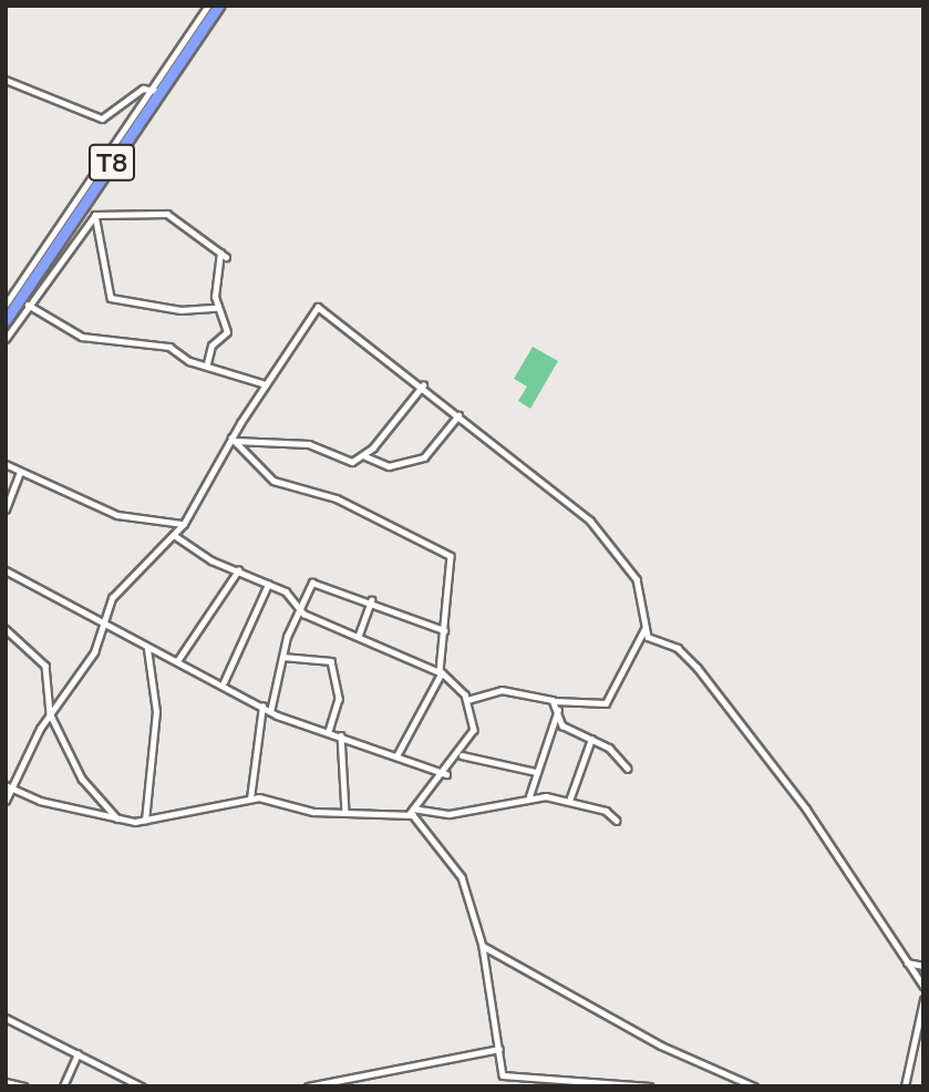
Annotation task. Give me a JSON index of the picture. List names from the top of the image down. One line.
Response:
{"streets":{"highway":["T8"]}}
